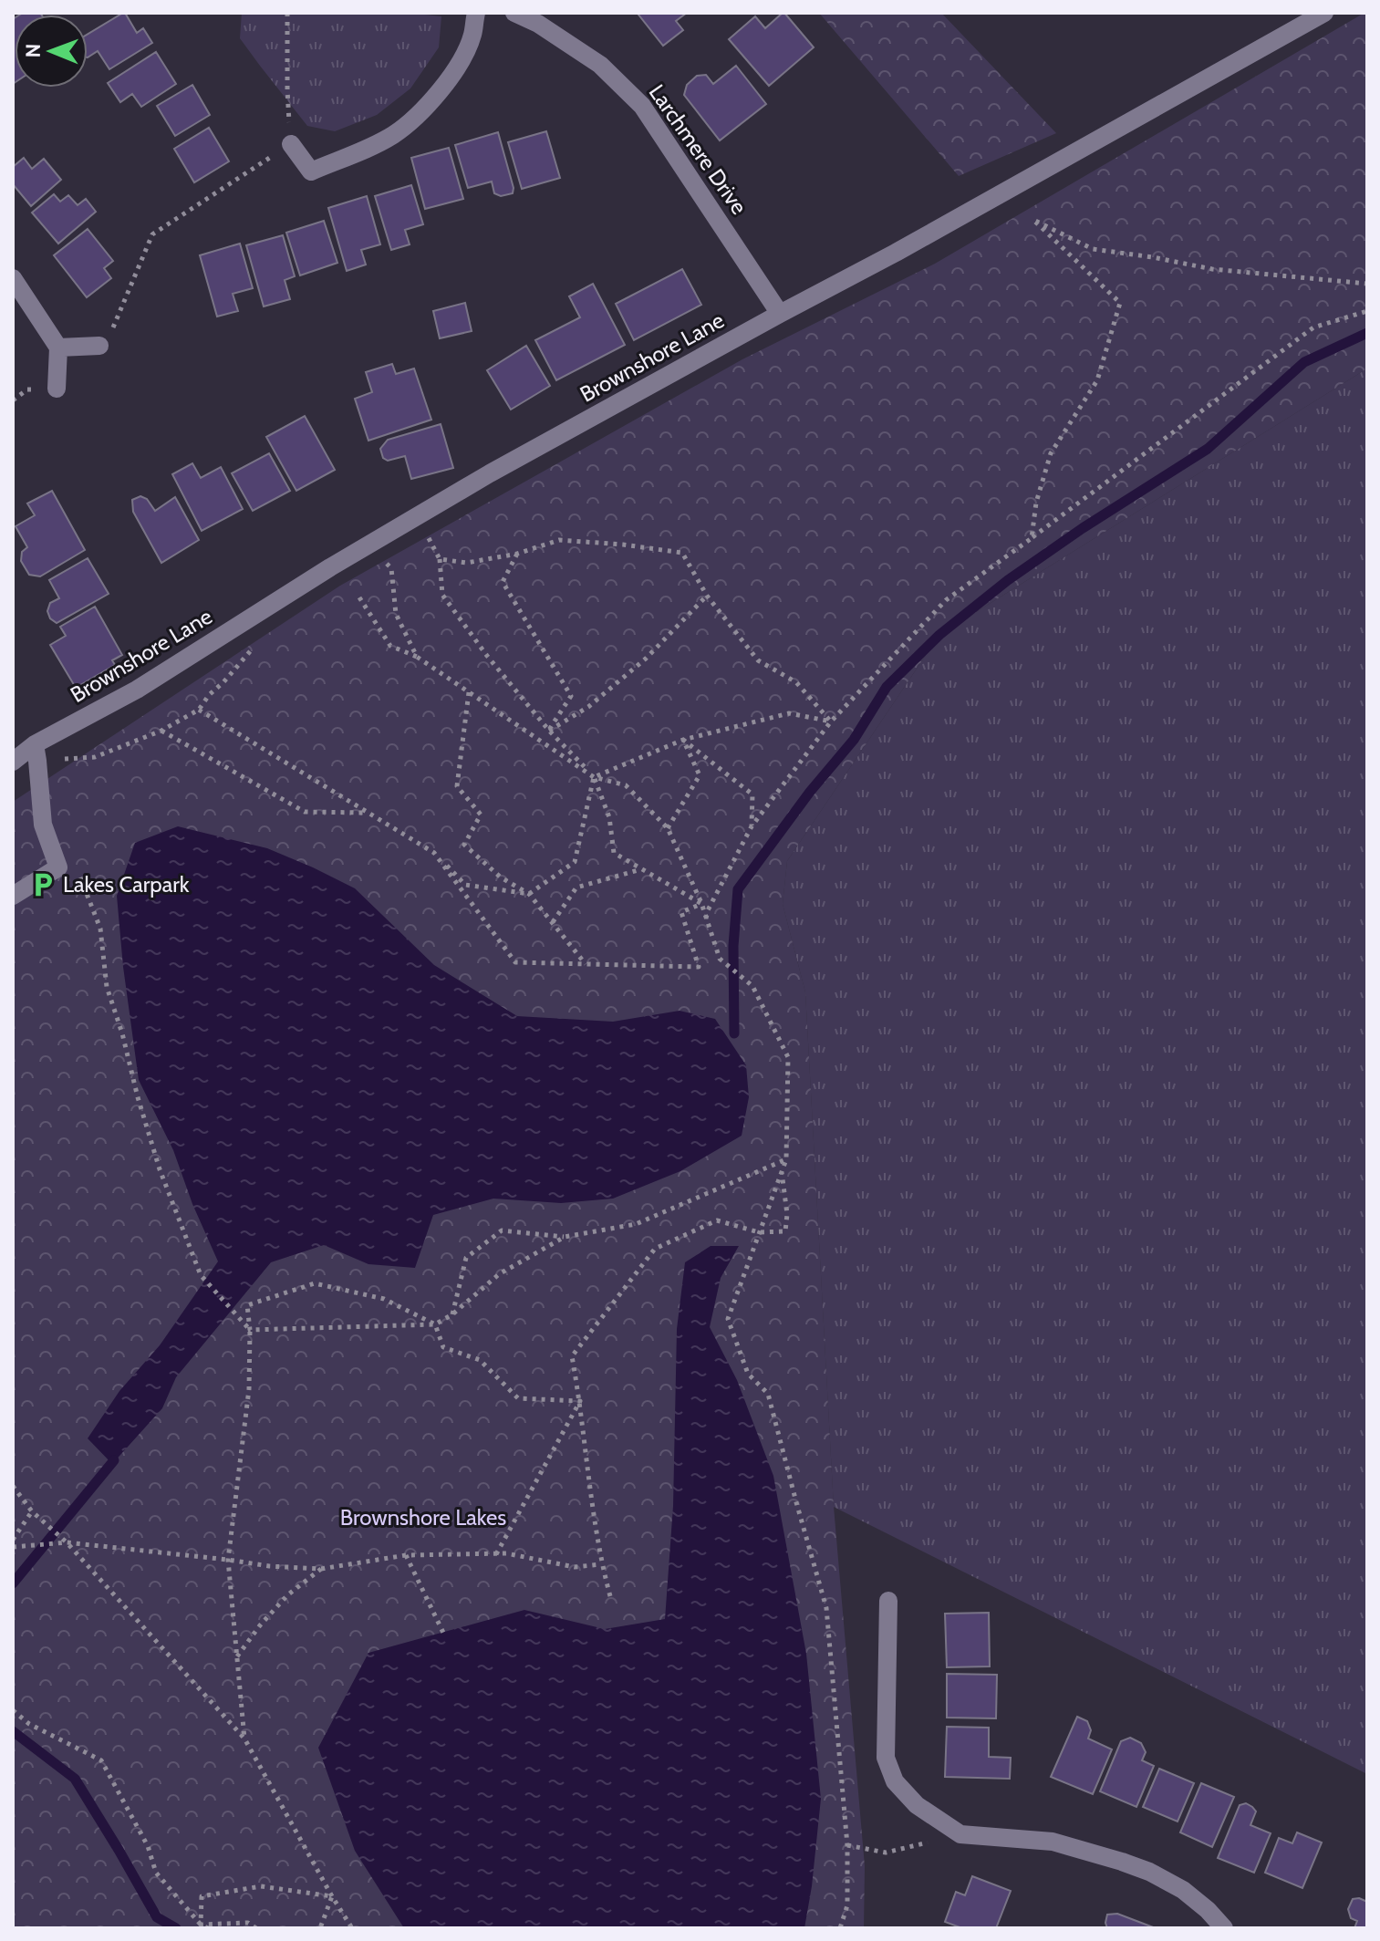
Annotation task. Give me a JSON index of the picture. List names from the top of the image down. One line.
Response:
{"streets":{"street":["Larchmere Drive","Brownshore Lane"]},"crossings":[["Larchmere Drive","Brownshore Lane"]],"parks":["Brownshore Lakes"],"places":{"parking":["Lakes Carpark"]},"north":"left"}
